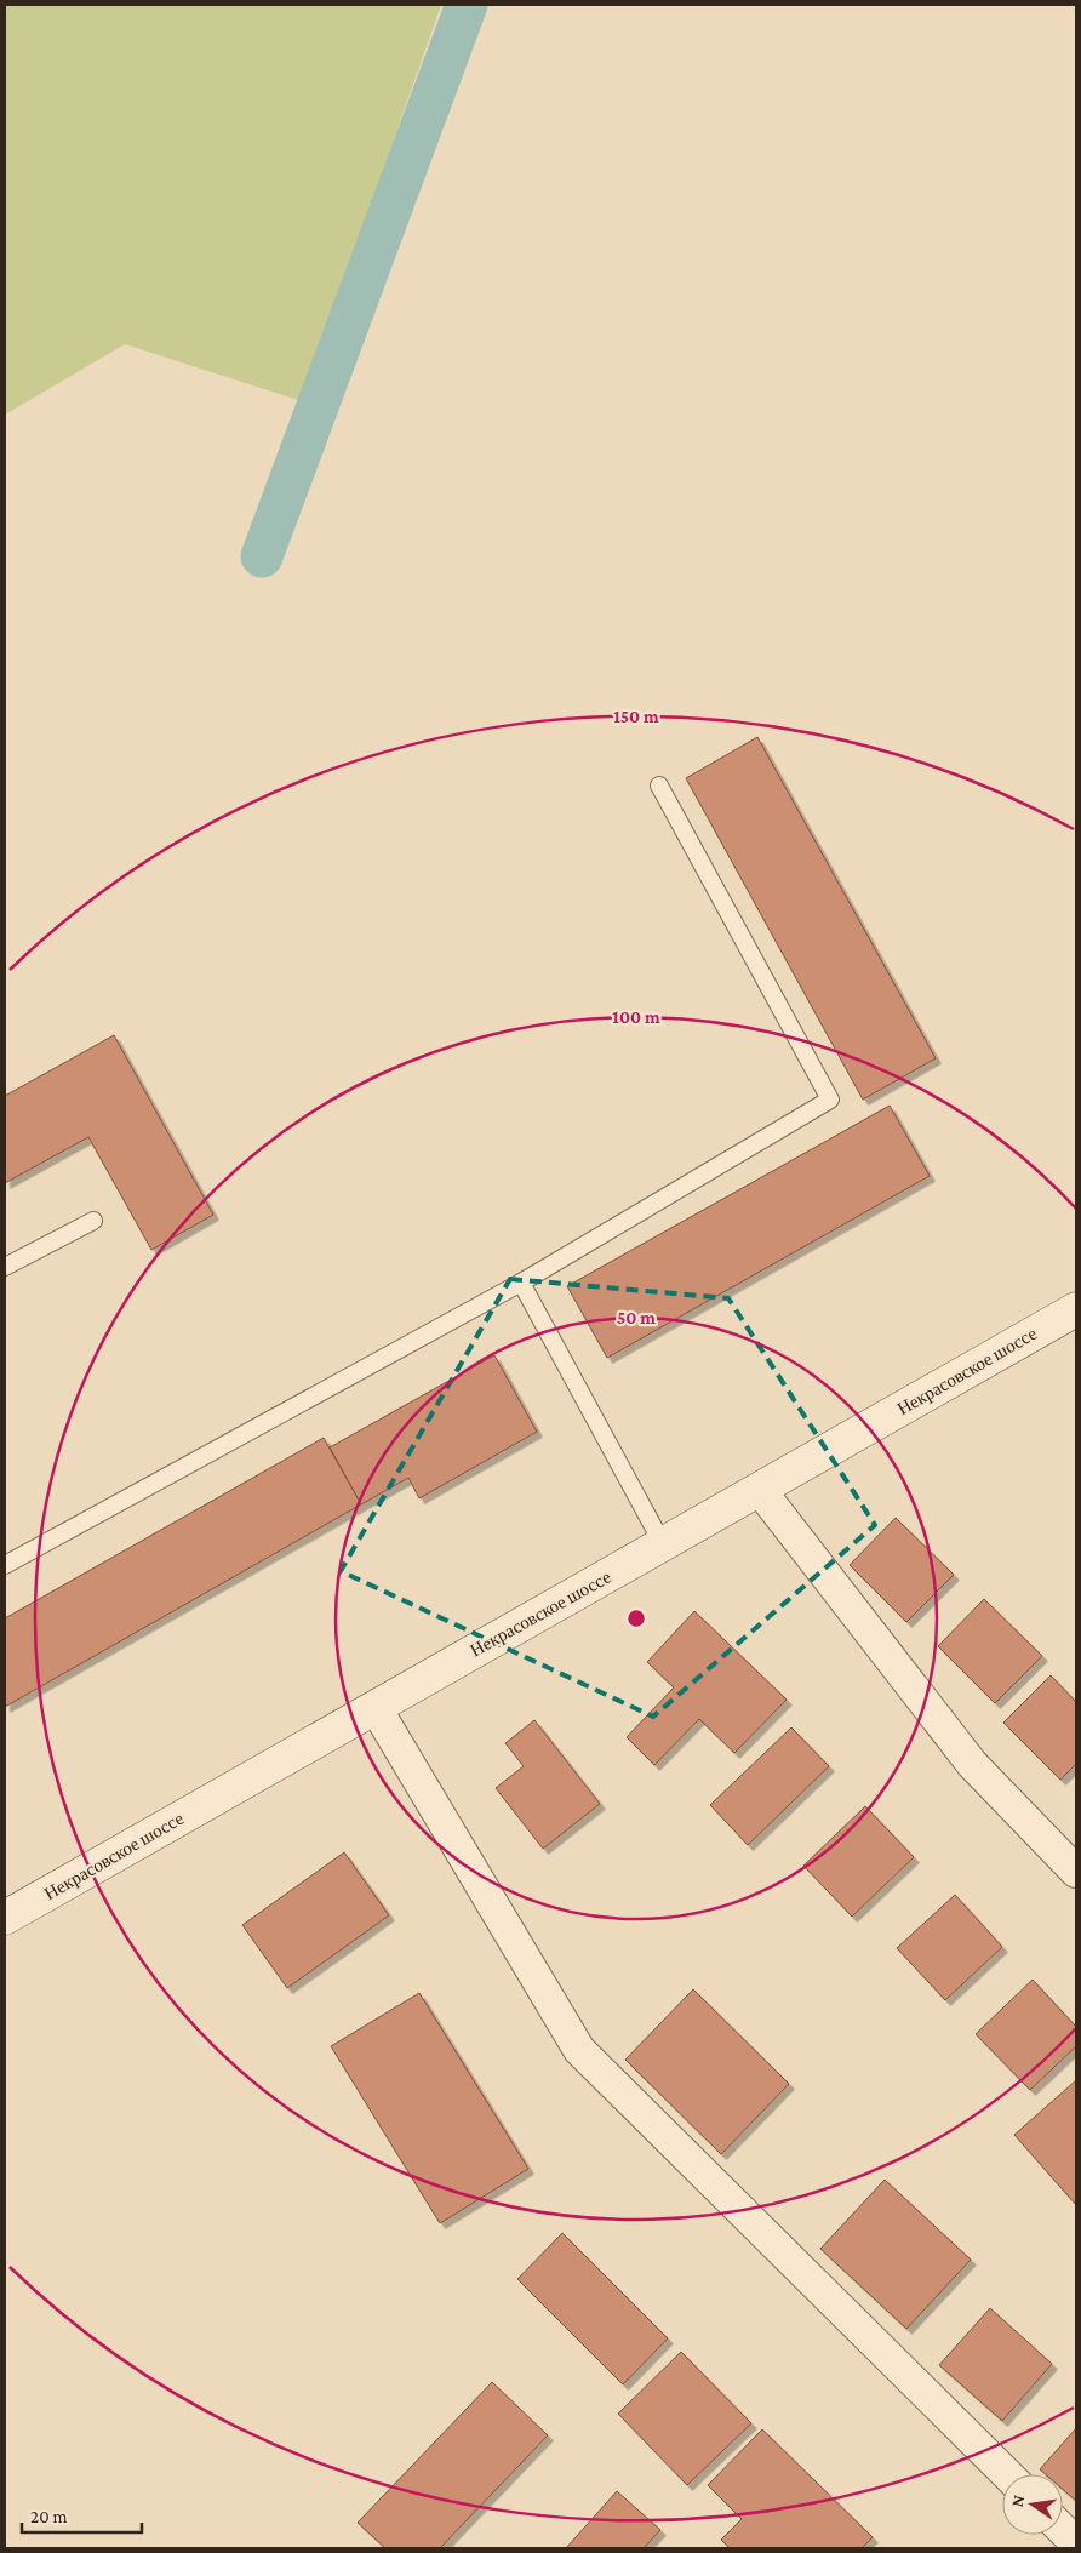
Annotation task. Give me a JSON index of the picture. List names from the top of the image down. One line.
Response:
{"streets":{"main road":["Некрасовское шоссе"]},"scale_bar":"20 m","north":"left","rings":["150 m","100 m","50 m"]}
